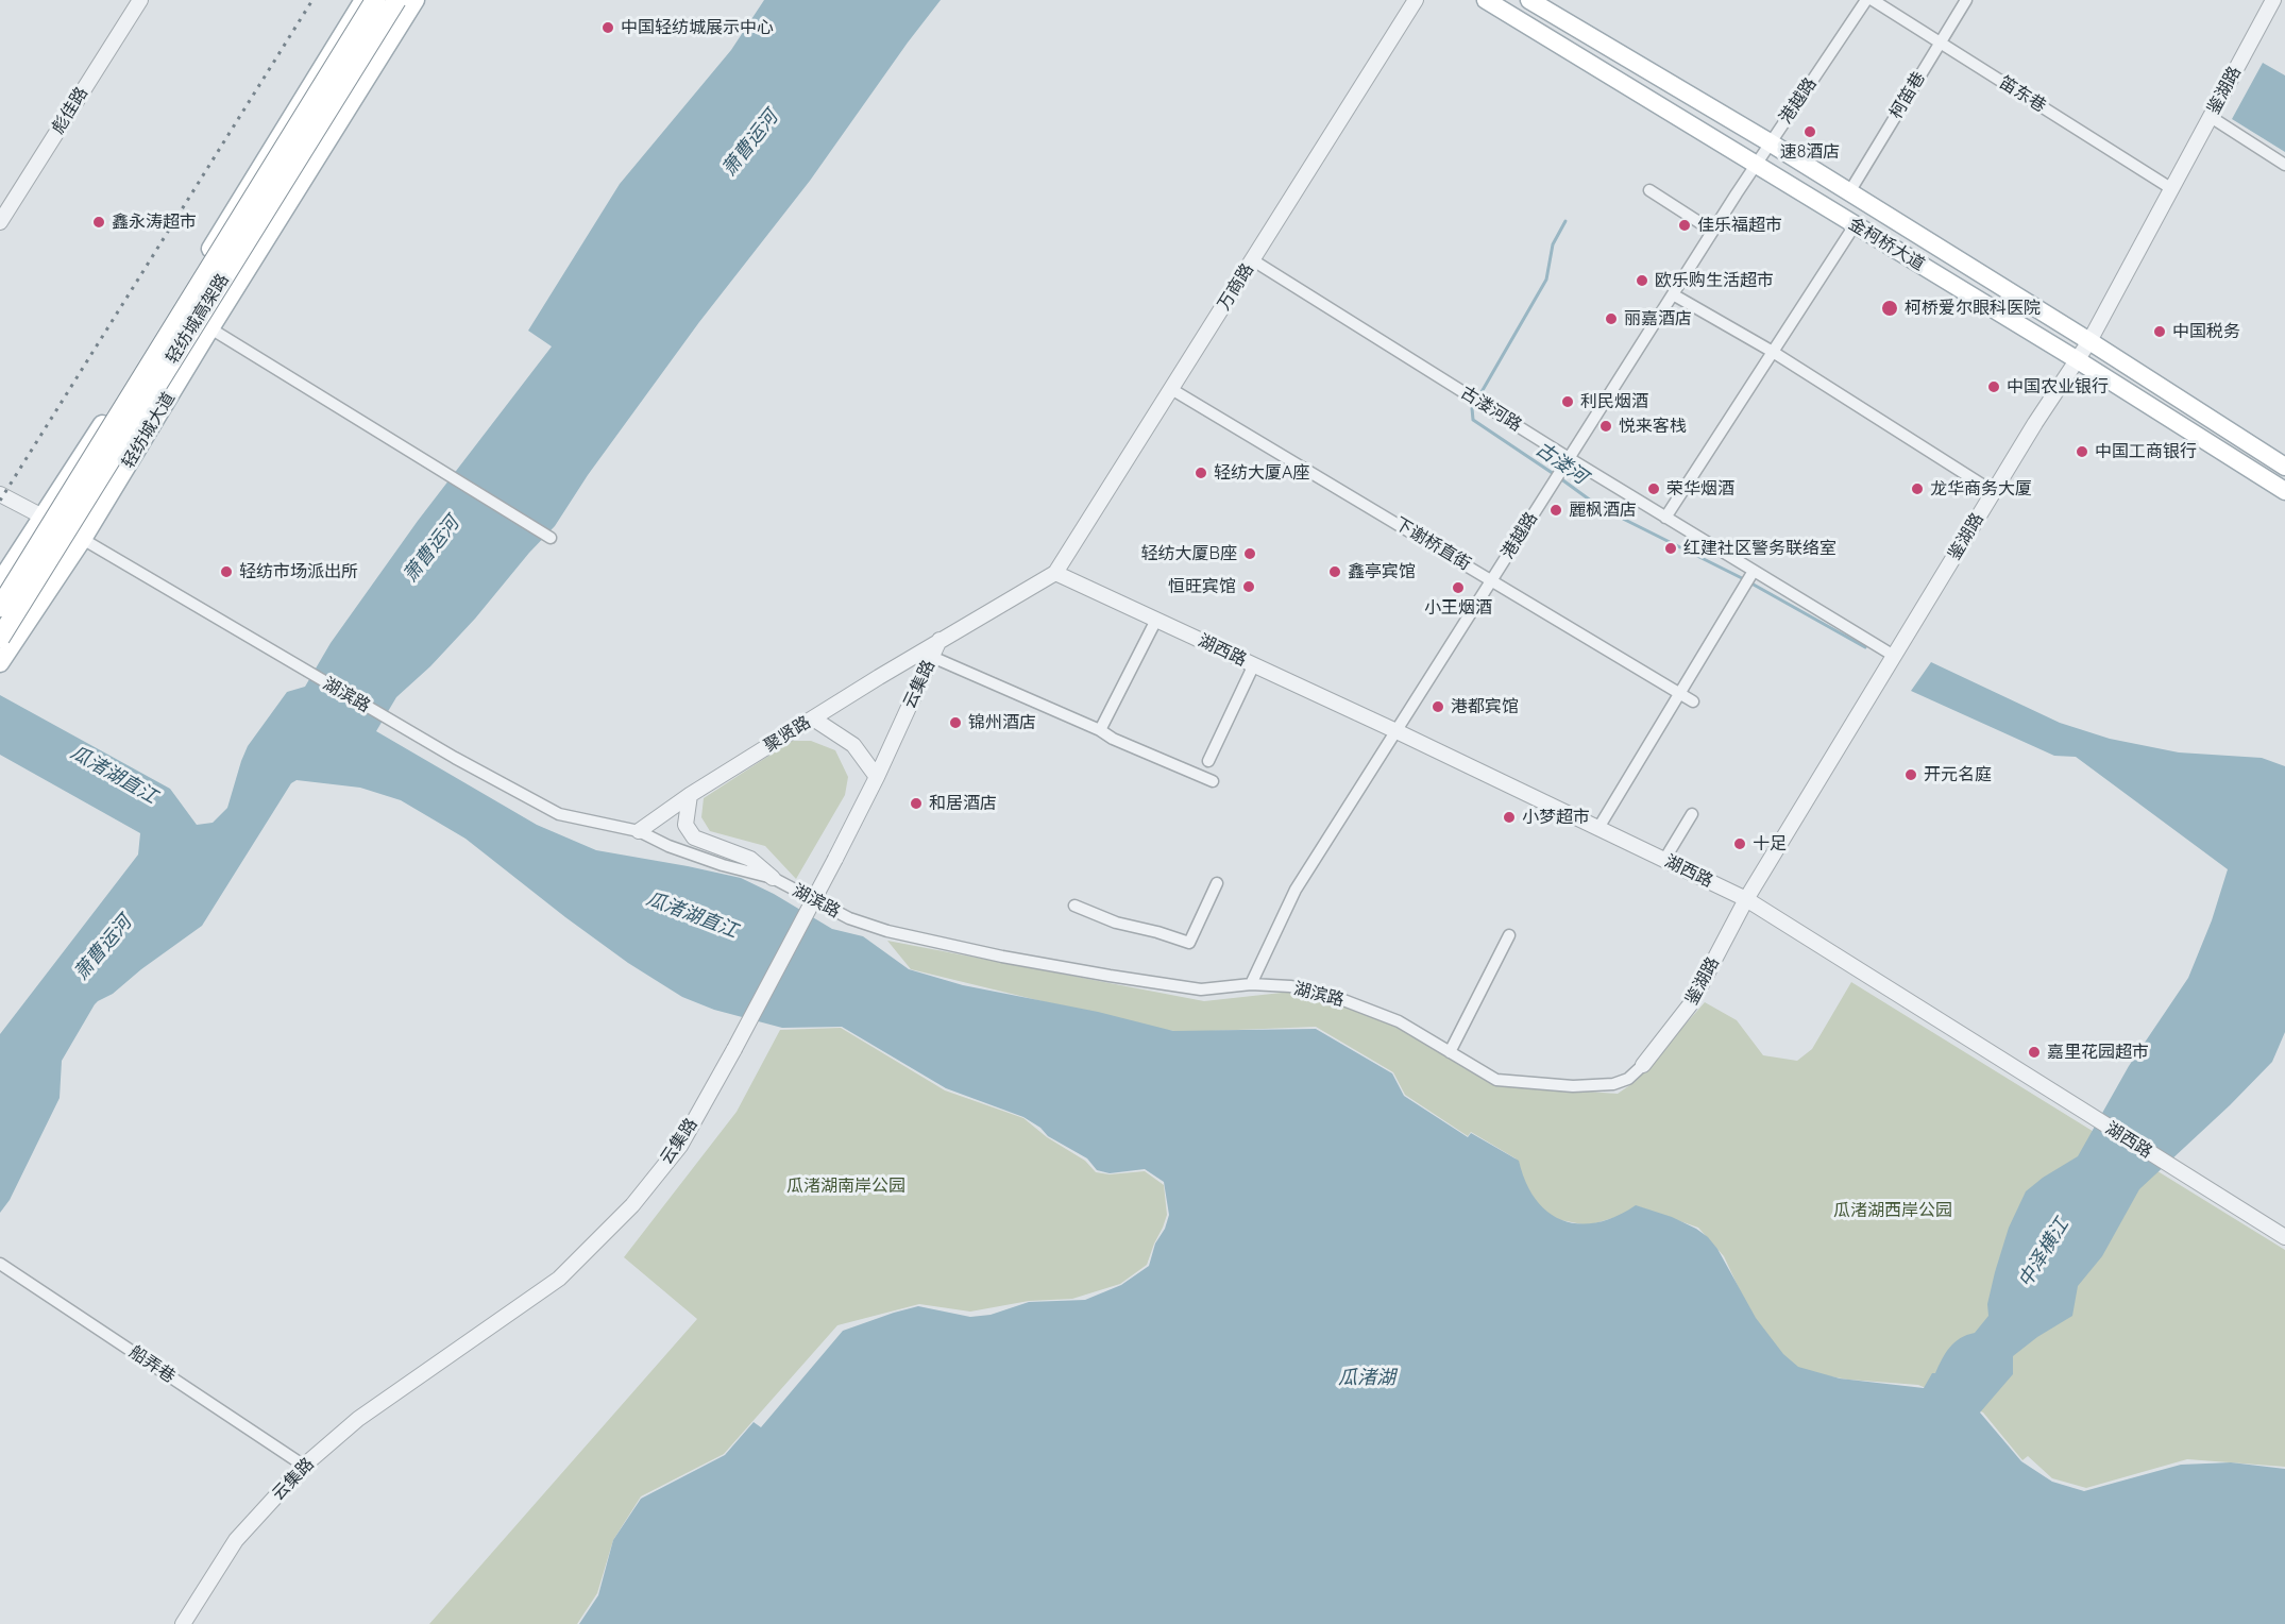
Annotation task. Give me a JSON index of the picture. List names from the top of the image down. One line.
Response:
{"streets":{"highway":["轻纺城高架路"],"main road":["金柯桥大道","轻纺城大道"],"street":["鉴湖路","笛东巷","柯笛巷","港越路","彪佳路","万商路","古溇河路","下谢桥直街","湖西路","云集路","湖滨路","聚贤路","船弄巷"]},"crossings":[["鉴湖路","笛东巷"],["鉴湖路","金柯桥大道"],["鉴湖路","古溇河路"],["鉴湖路","湖西路"],["鉴湖路","湖滨路"],["笛东巷","柯笛巷"],["柯笛巷","金柯桥大道"],["港越路","金柯桥大道"],["港越路","古溇河路"],["港越路","下谢桥直街"],["港越路","湖西路"],["港越路","湖滨路"],["万商路","古溇河路"],["万商路","下谢桥直街"],["万商路","湖西路"],["万商路","云集路"],["轻纺城大道","湖滨路"],["湖西路","云集路"],["云集路","聚贤路"],["云集路","船弄巷"],["湖滨路","聚贤路"]],"water":["萧曹运河","古溇河","瓜渚湖直江","中泽横江","瓜渚湖"],"parks":["瓜渚湖南岸公园","瓜渚湖西岸公园"],"places":["中国轻纺城展示中心","速8酒店","鑫永涛超市","佳乐福超市","欧乐购生活超市","柯桥爱尔眼科医院","丽嘉酒店","中国税务","中国农业银行","利民烟酒","悦来客栈","中国工商银行","轻纺大厦A座","荣华烟酒","龙华商务大厦","麗枫酒店","红建社区警务联络室","轻纺大厦B座","轻纺市场派出所","鑫亭宾馆","恒旺宾馆","小王烟酒","港都宾馆","锦州酒店","开元名庭","和居酒店","小梦超市","十足","嘉里花园超市"]}
